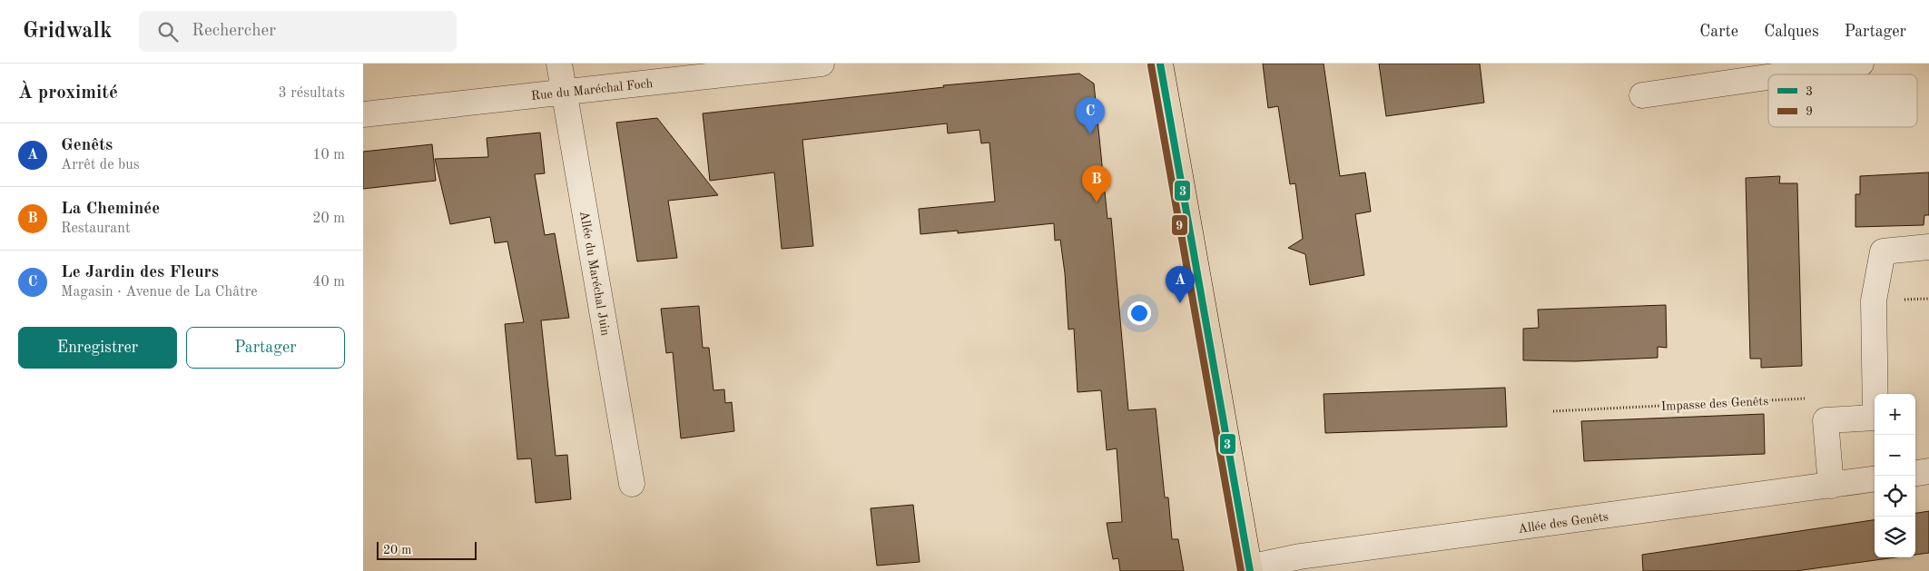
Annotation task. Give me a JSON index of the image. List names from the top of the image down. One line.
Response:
{"streets":{"street":["Rue du Maréchal Foch","Allée du Maréchal Juin","Allée des Genêts"],"path":["Impasse des Genêts"]},"crossings":[["Rue du Maréchal Foch","Allée du Maréchal Juin"]],"lines":["transit line 3","transit line 9"],"legend":["3","9"],"scale_bar":"20 m","page":{"header":"Gridwalk","search":"Rechercher","nav":["Carte","Calques","Partager"],"heading":["À proximité","3 résultats"],"pins":["C","B","A"],"list":[{"mark":"A","name":"Genêts","note":"Arrêt de bus","value":"10 m"},{"mark":"B","name":"La Cheminée","note":"Restaurant","value":"20 m"},{"mark":"C","name":"Le Jardin des Fleurs","note":"Magasin · Avenue de La Châtre","value":"40 m"}],"buttons":["Enregistrer","Partager"],"map_buttons":["+","−"],"scale":"20 m"}}
